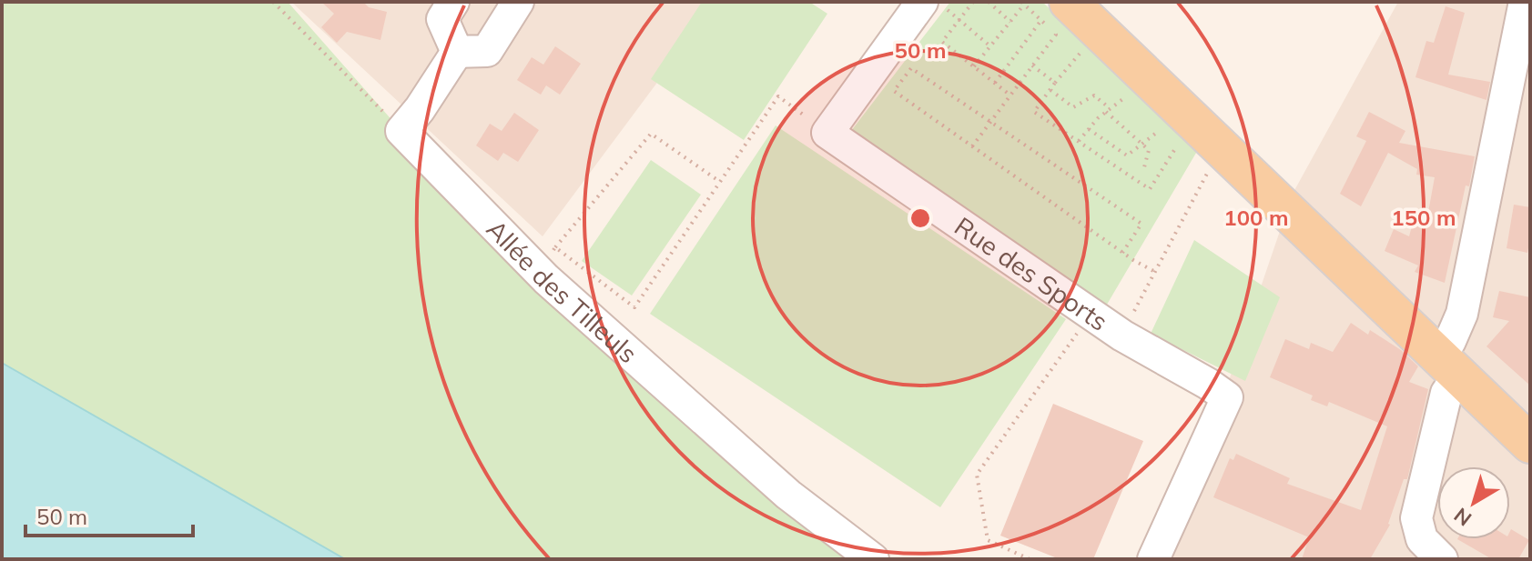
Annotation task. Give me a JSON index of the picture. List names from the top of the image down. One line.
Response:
{"streets":{"street":["Rue des Sports","Allée des Tilleuls"]},"scale_bar":"50 m","north":"bottom left","rings":["50 m","100 m","150 m"]}
